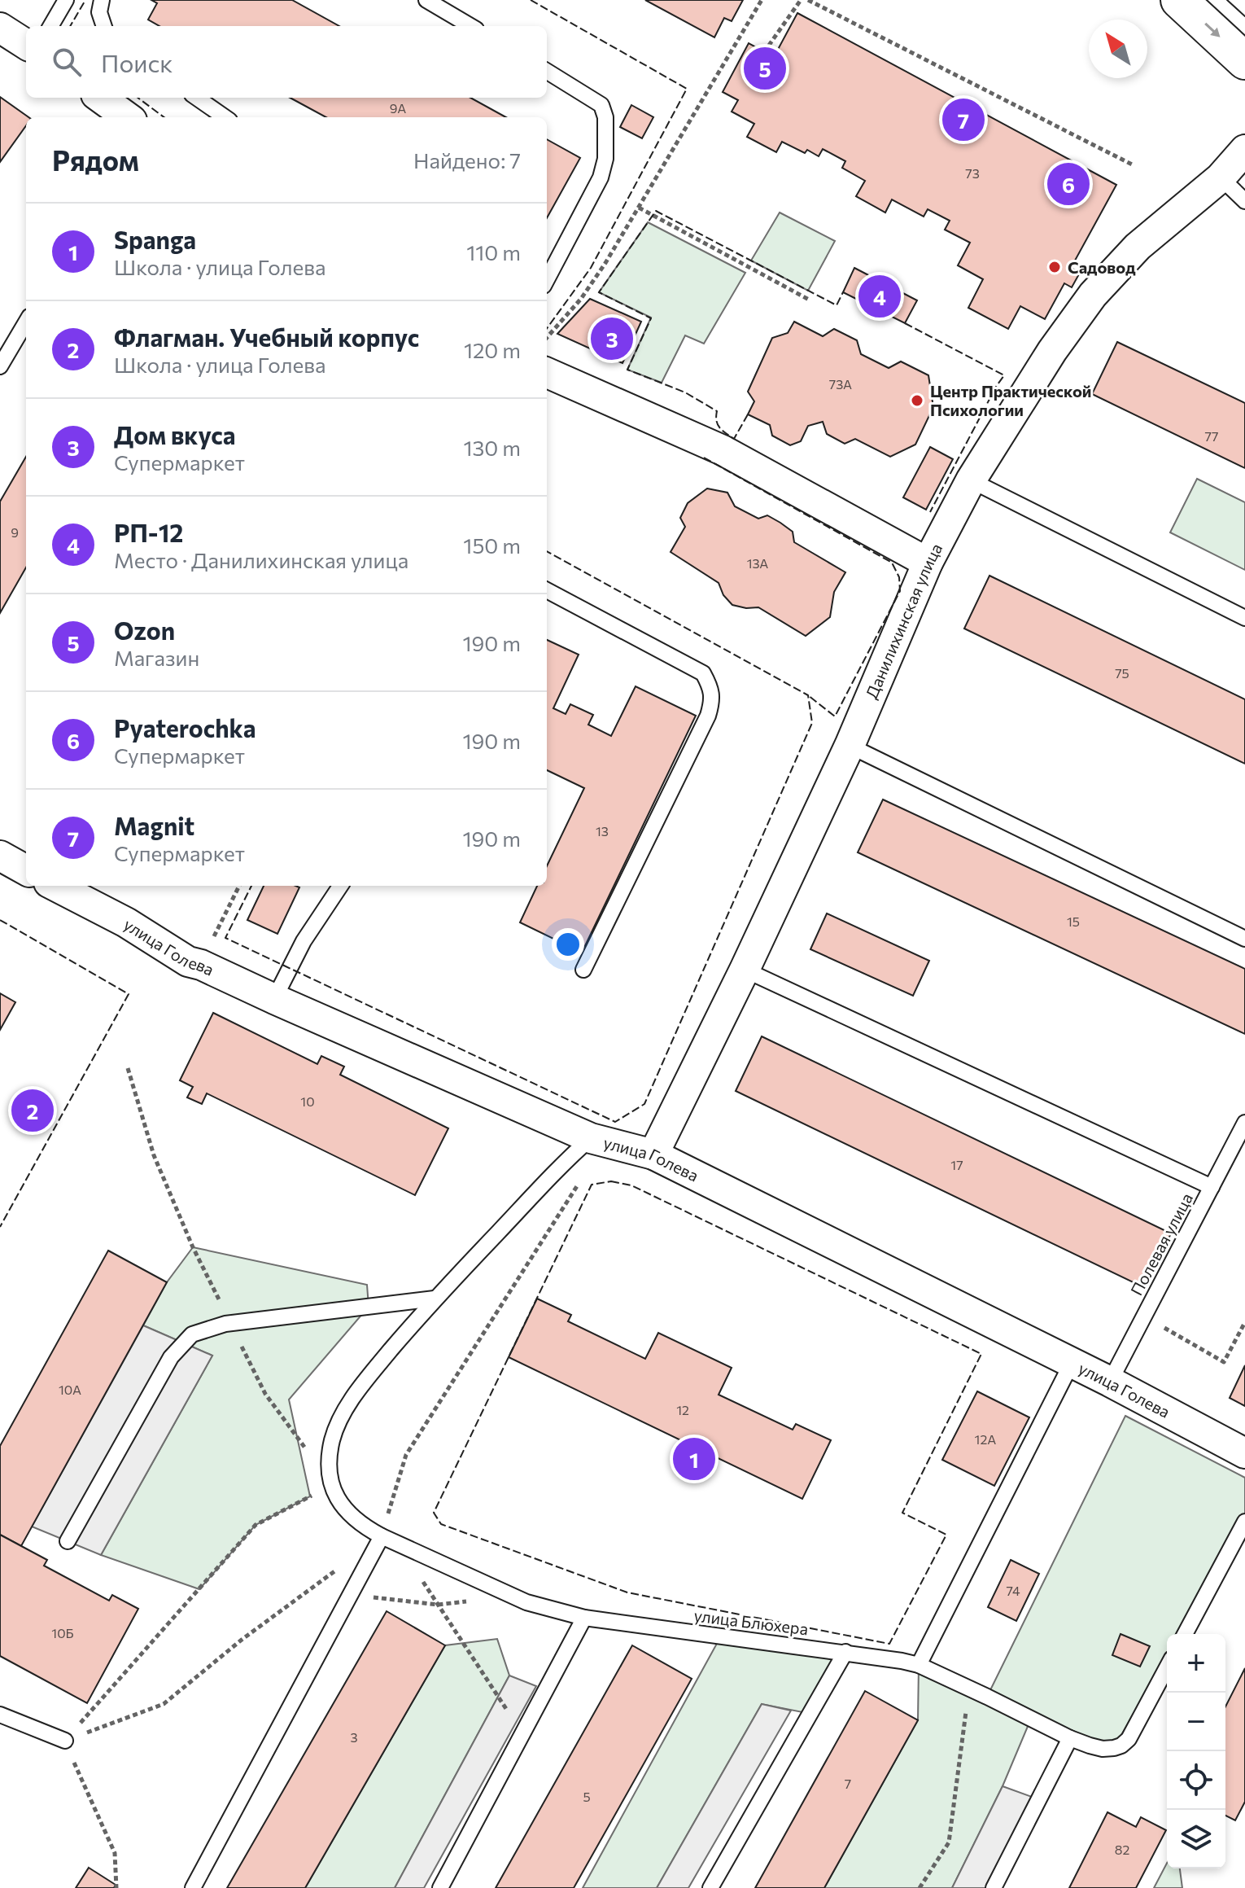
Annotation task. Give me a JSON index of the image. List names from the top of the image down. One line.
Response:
{"streets":{"street":["Данилихинская улица","улица Голева"],"lane":["Полевая улица","улица Блюхера"]},"crossings":[["Данилихинская улица","улица Голева"],["улица Голева","Полевая улица"]],"places":["Садовод","Центр Практической Психологии"],"house_numbers":["9А","73","73А","77","9","13А","75","13","15","10","17","10А","12","12А","74","10Б","3","7","5","82"],"north":"top left","page":{"search":"Поиск","pins":["5","7","6","4","3","2","1"],"heading":["Рядом","Найдено: 7"],"list":[{"mark":"1","name":"Spanga","note":"Школа · улица Голева","value":"110 m"},{"mark":"2","name":"Флагман. Учебный корпус","note":"Школа · улица Голева","value":"120 m"},{"mark":"3","name":"Дом вкуса","note":"Супермаркет","value":"130 m"},{"mark":"4","name":"РП-12","note":"Место · Данилихинская улица","value":"150 m"},{"mark":"5","name":"Ozon","note":"Магазин","value":"190 m"},{"mark":"6","name":"Pyaterochka","note":"Супермаркет","value":"190 m"},{"mark":"7","name":"Magnit","note":"Супермаркет","value":"190 m"}],"map_buttons":["+","−"]}}
